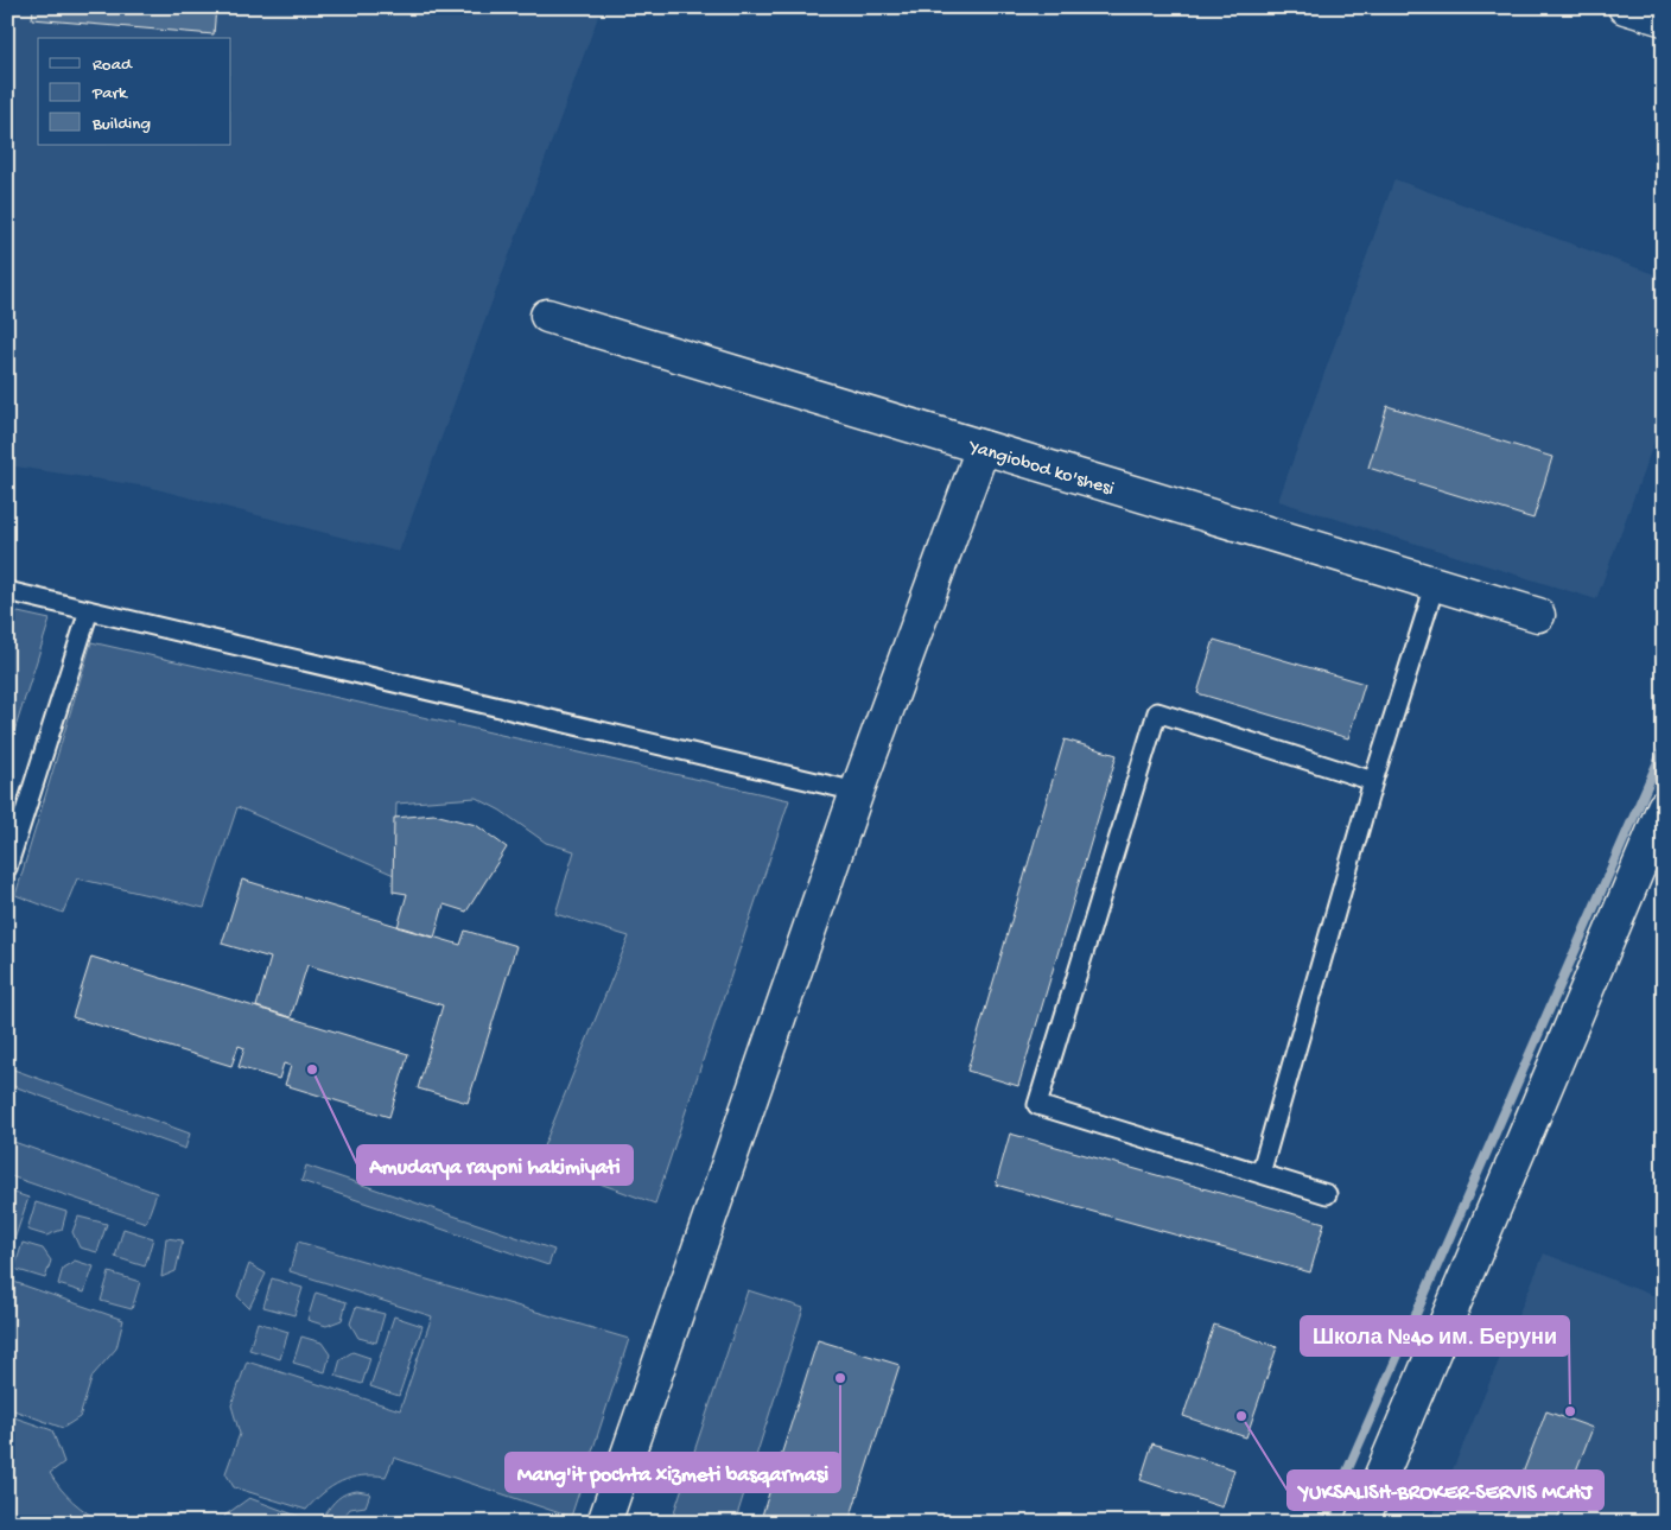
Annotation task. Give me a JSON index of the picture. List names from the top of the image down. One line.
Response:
{"streets":{"street":["Yangiobod ko'shesi"]},"places":["Amudarya rayoni hakimiyati","Mang'it pochta xizmeti basqarmasi","Школа №40 им. Беруни","YUKSALISH-BROKER-SERVIS MCHJ"],"legend":["Road","Park","Building"]}
